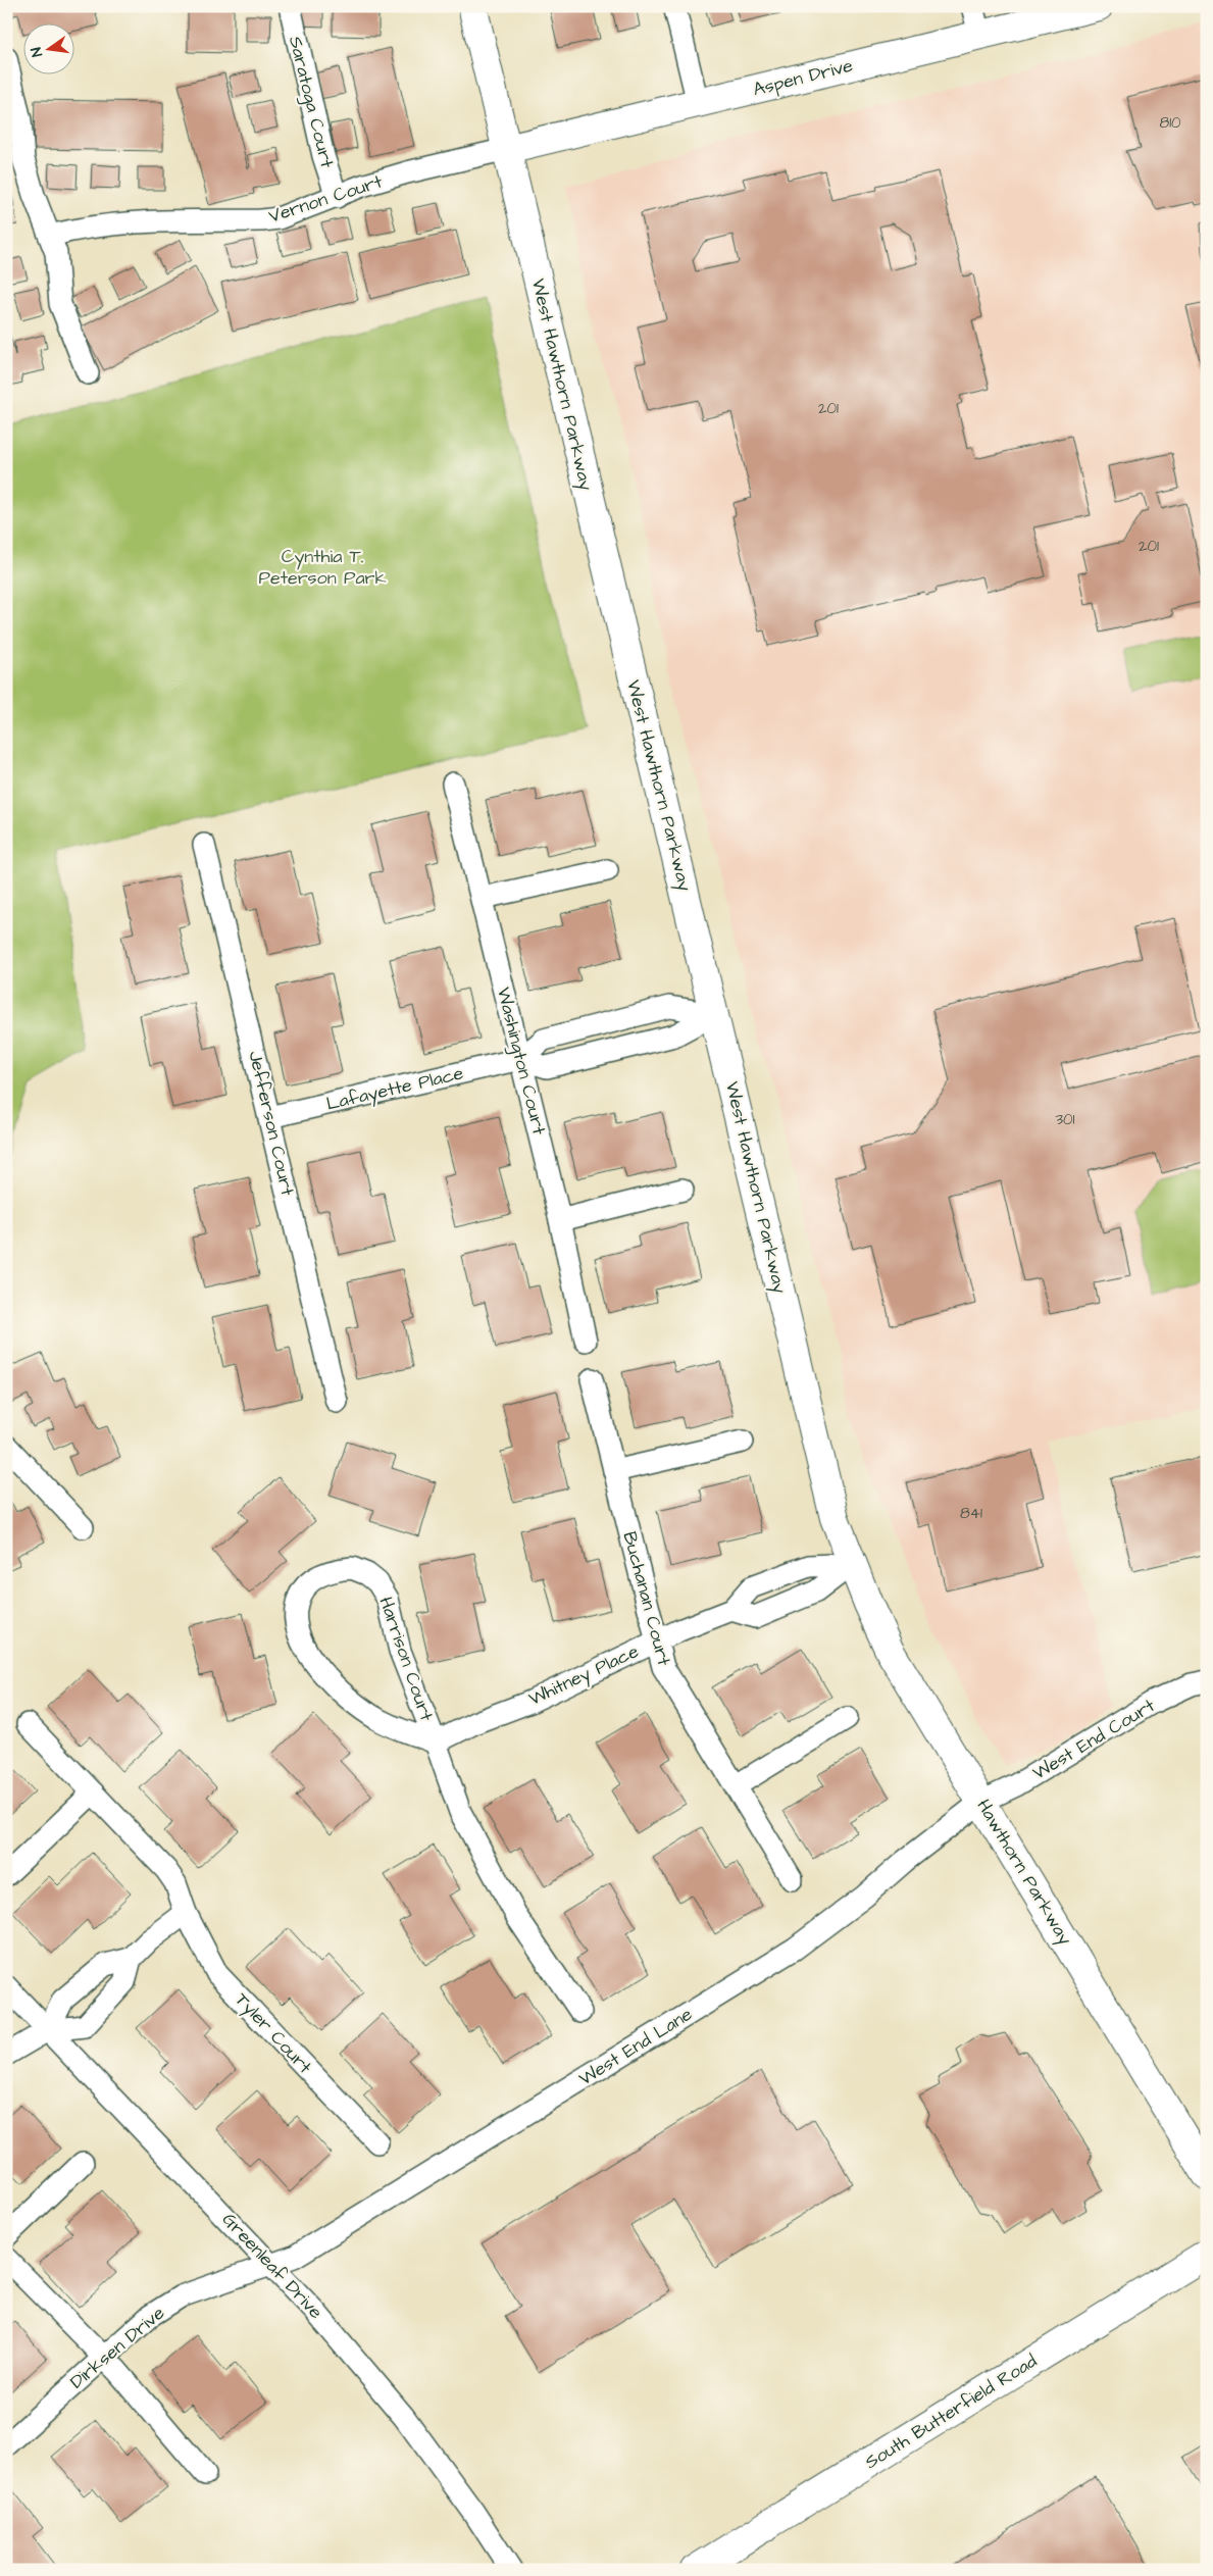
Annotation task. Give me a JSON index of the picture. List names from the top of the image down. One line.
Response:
{"streets":{"street":["Aspen Drive","Saratoga Court","Vernon Court","West Hawthorn Parkway","Washington Court","Lafayette Place","Jefferson Court","Buchanan Court","Harrison Court","Whitney Place","West End Court","Hawthorn Parkway","Tyler Court","West End Lane","Greenleaf Drive","Dirksen Drive","South Butterfield Road"]},"crossings":[["Aspen Drive","Vernon Court"],["Aspen Drive","West Hawthorn Parkway"],["Saratoga Court","Vernon Court"],["Vernon Court","West Hawthorn Parkway"],["West Hawthorn Parkway","Lafayette Place"],["West Hawthorn Parkway","Whitney Place"],["West Hawthorn Parkway","Hawthorn Parkway"],["Washington Court","Lafayette Place"],["Lafayette Place","Jefferson Court"],["Buchanan Court","Whitney Place"],["Harrison Court","Whitney Place"],["Whitney Place","Hawthorn Parkway"],["West End Court","Hawthorn Parkway"],["West End Court","West End Lane"],["Hawthorn Parkway","West End Lane"],["West End Lane","Greenleaf Drive"],["West End Lane","Dirksen Drive"],["Greenleaf Drive","Dirksen Drive"]],"parks":["Cynthia T. Peterson Park"],"house_numbers":["810","201","201","301","841"],"north":"left"}
